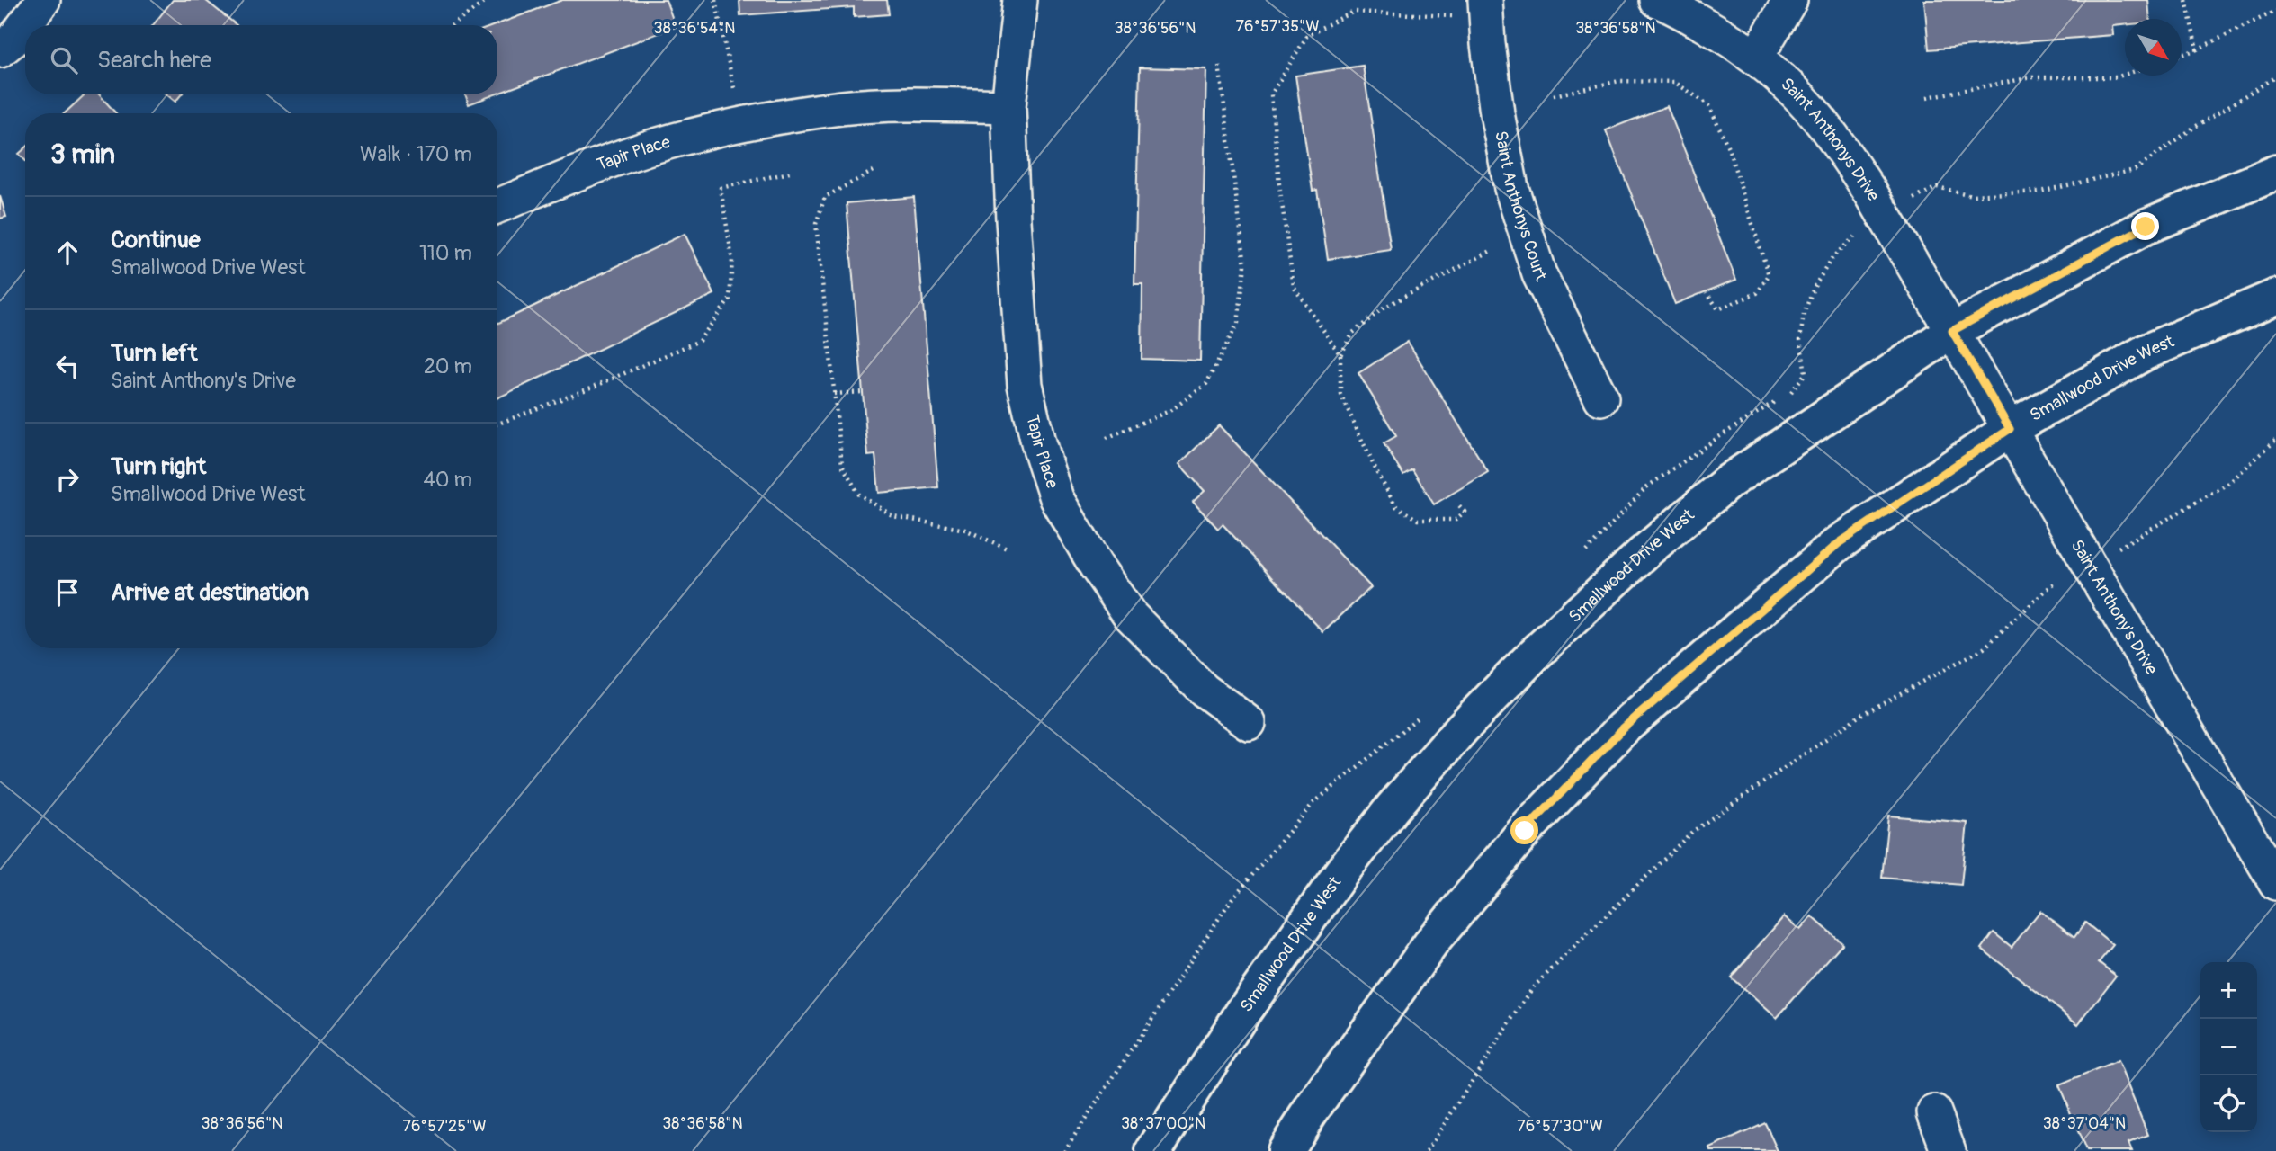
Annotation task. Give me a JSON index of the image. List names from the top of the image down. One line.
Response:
{"streets":{"street":["Saint Anthonys Drive","Tapir Place","Saint Anthonys Court","Smallwood Drive West","Saint Anthony's Drive"]},"crossings":[["Saint Anthonys Drive","Smallwood Drive West"],["Saint Anthonys Drive","Saint Anthony's Drive"],["Smallwood Drive West","Saint Anthony's Drive"]],"north":"bottom right","page":{"search":"Search here","heading":["3 min","Walk · 170 m"],"list":[["Continue","Smallwood Drive West","110 m"],["Turn left","Saint Anthony's Drive","20 m"],["Turn right","Smallwood Drive West","40 m"],"Arrive at destination"],"map_buttons":["+","−"]},"coordinates":["76°57'35\"W","38°36'54\"N","38°36'56\"N","38°36'58\"N","38°37'00\"N","38°37'04\"N","76°57'25\"W","76°57'30\"W"]}
